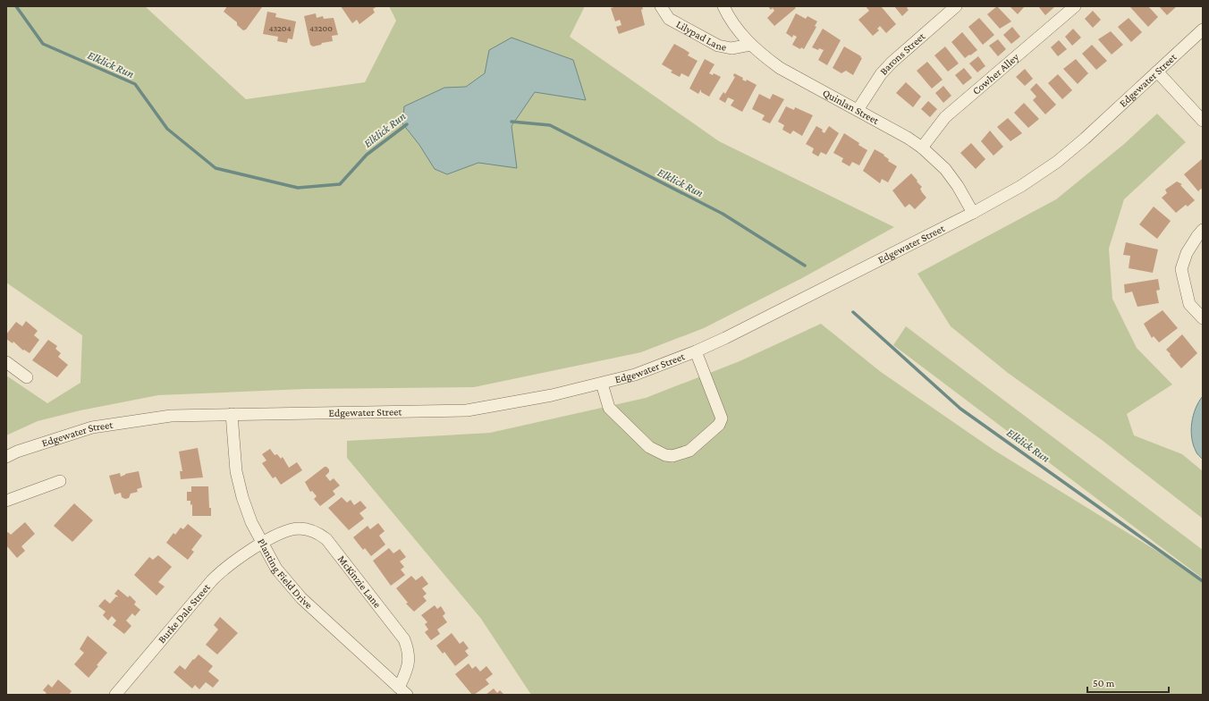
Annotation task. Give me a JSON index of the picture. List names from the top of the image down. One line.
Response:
{"streets":{"street":["Lilypad Lane","Barons Street","Cowher Alley","Edgewater Street","Quinlan Street","Planting Field Drive","McKinzie Lane","Burke Dale Street"]},"crossings":[["Lilypad Lane","Quinlan Street"],["Barons Street","Quinlan Street"],["Cowher Alley","Quinlan Street"],["Edgewater Street","Quinlan Street"],["Edgewater Street","Planting Field Drive"],["Planting Field Drive","McKinzie Lane"],["Planting Field Drive","Burke Dale Street"],["McKinzie Lane","Burke Dale Street"]],"water":["Elklick Run"],"house_numbers":["43204","43200"],"scale_bar":"50 m"}
